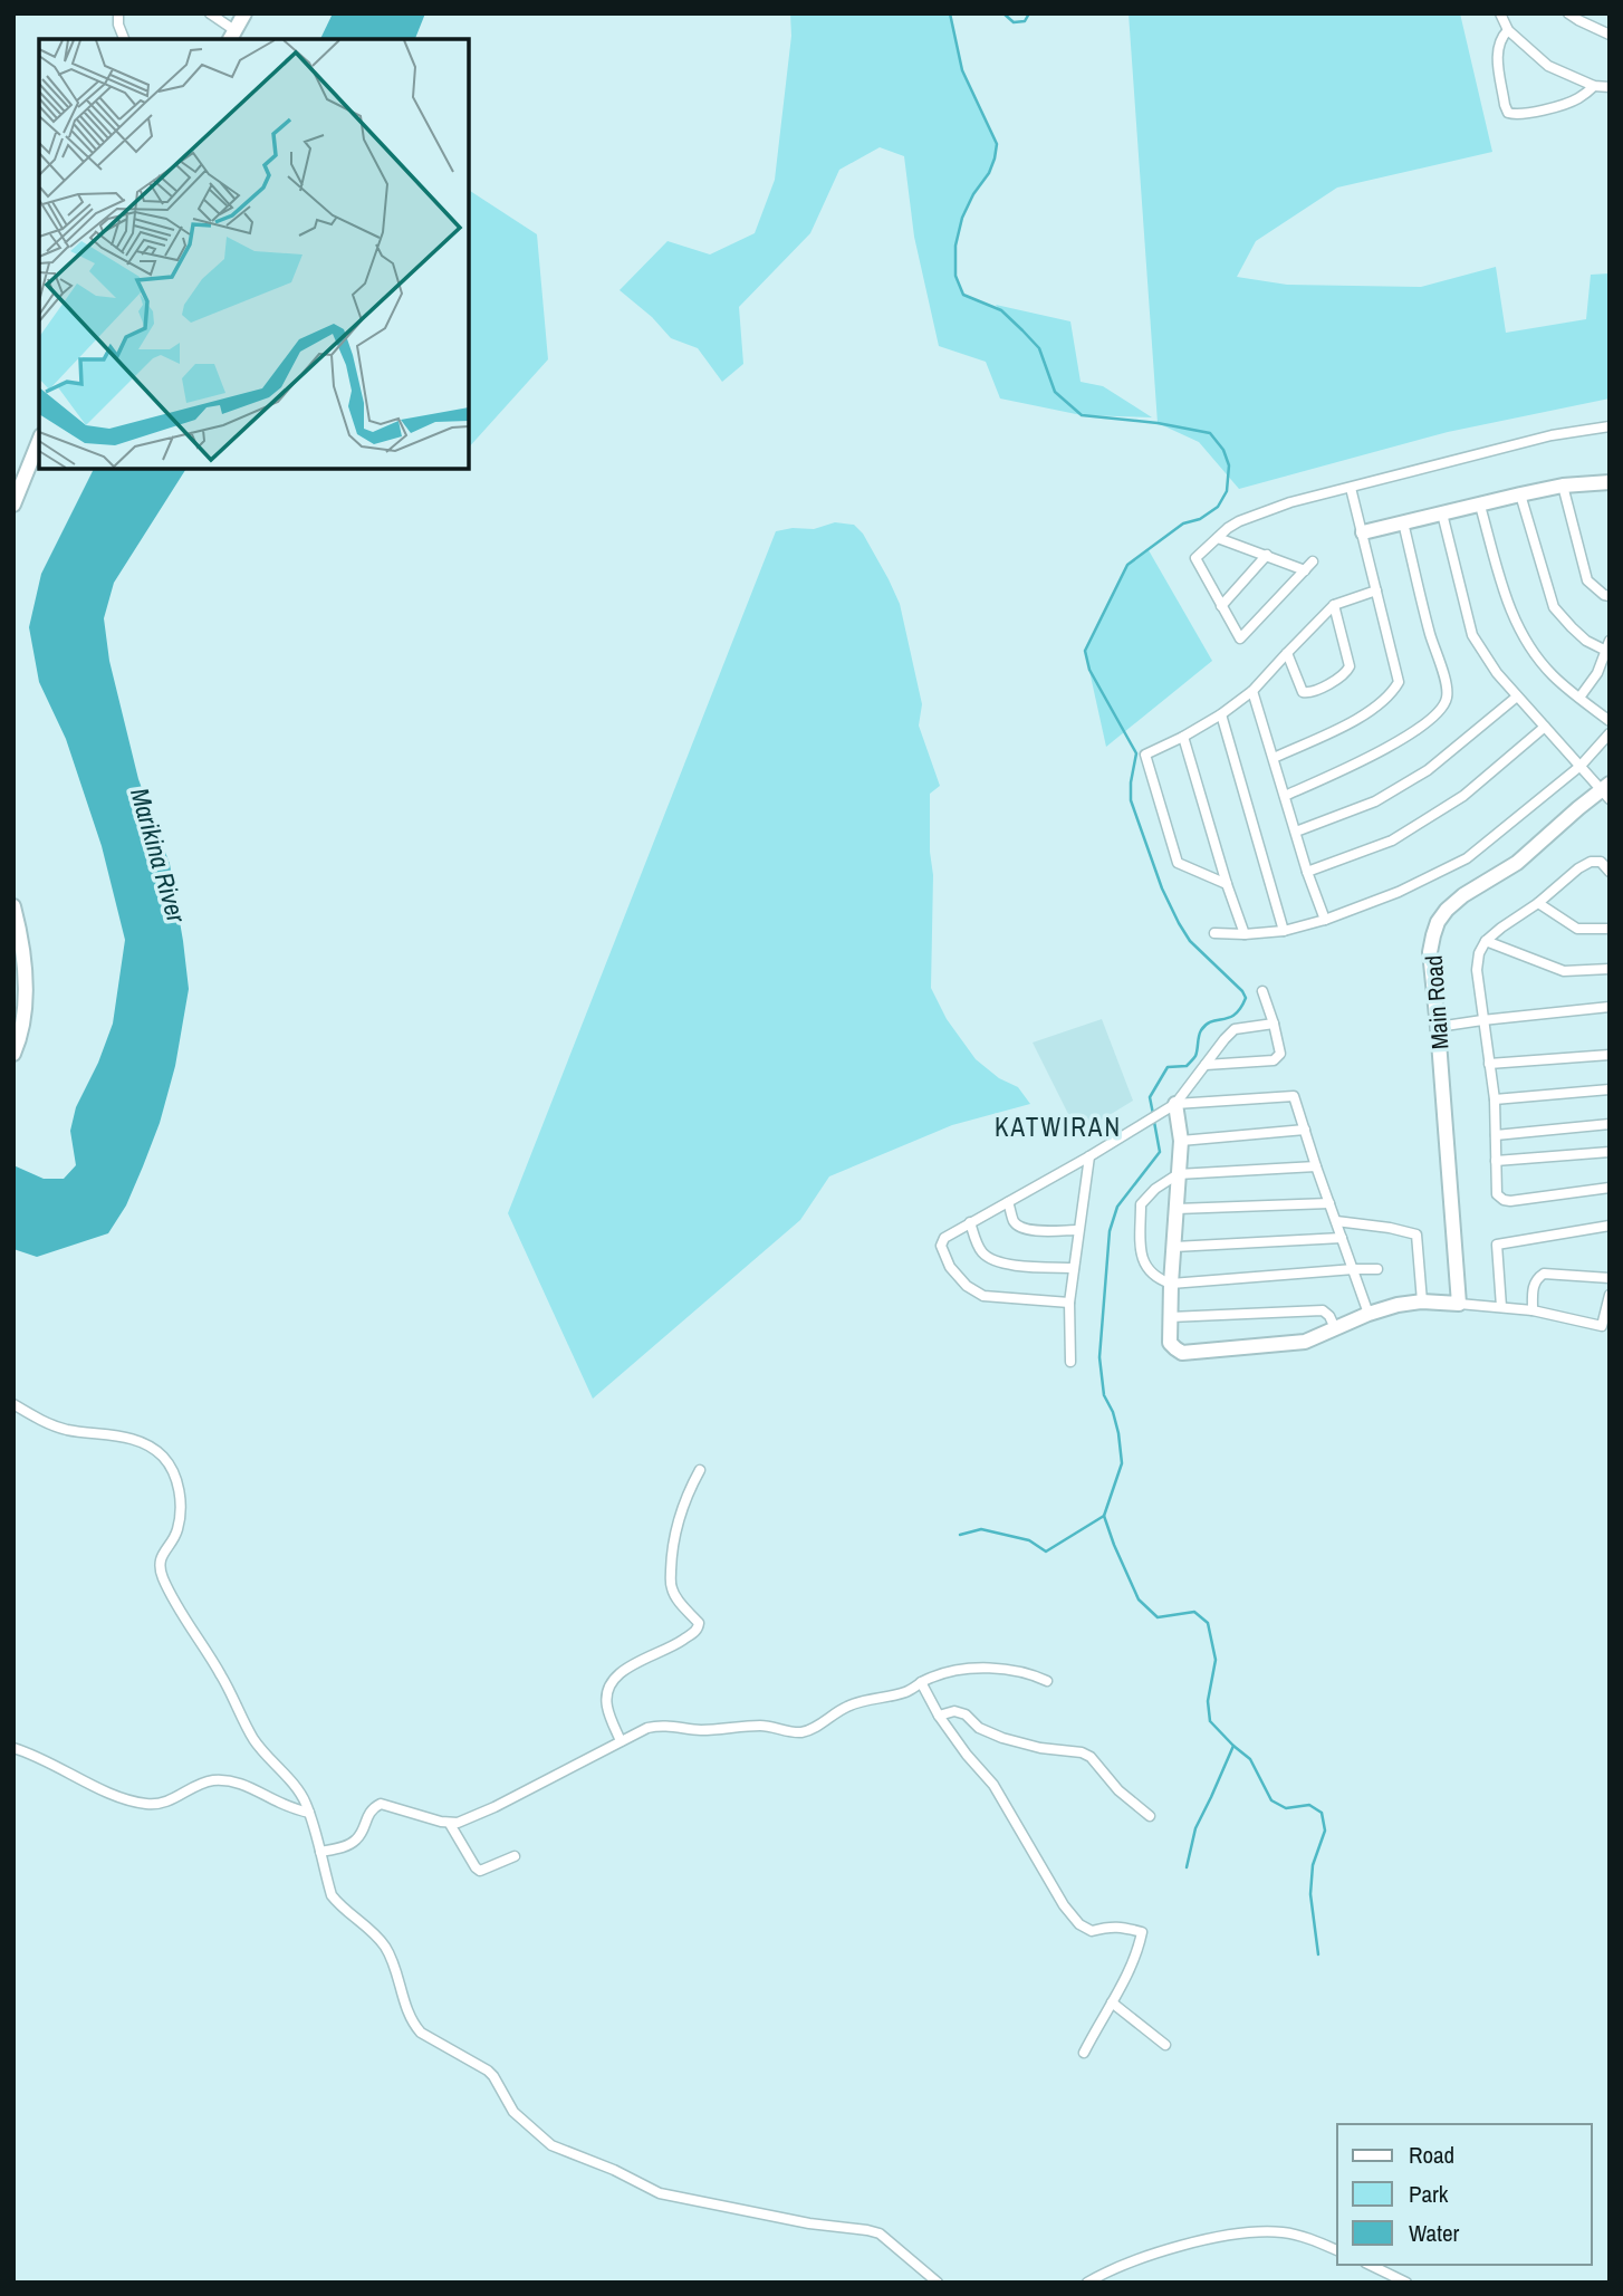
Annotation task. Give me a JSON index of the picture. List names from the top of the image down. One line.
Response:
{"streets":{"street":["Main Road"]},"districts":["KATWIRAN"],"water":["Marikina River"],"legend":["Road","Park","Water"]}
